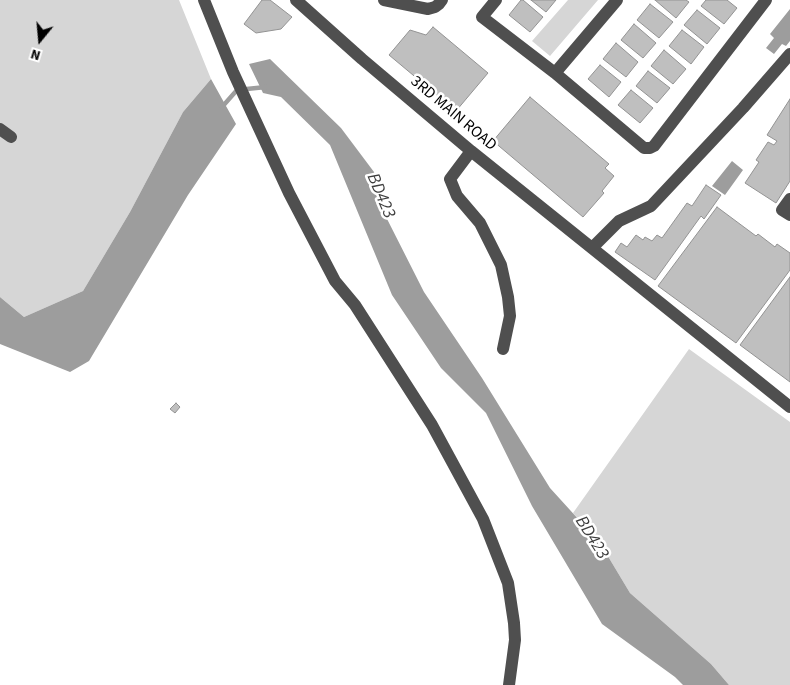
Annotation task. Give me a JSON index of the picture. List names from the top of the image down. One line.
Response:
{"streets":{"street":["3RD MAIN ROAD"]},"water":["BD423"],"north":"bottom"}
